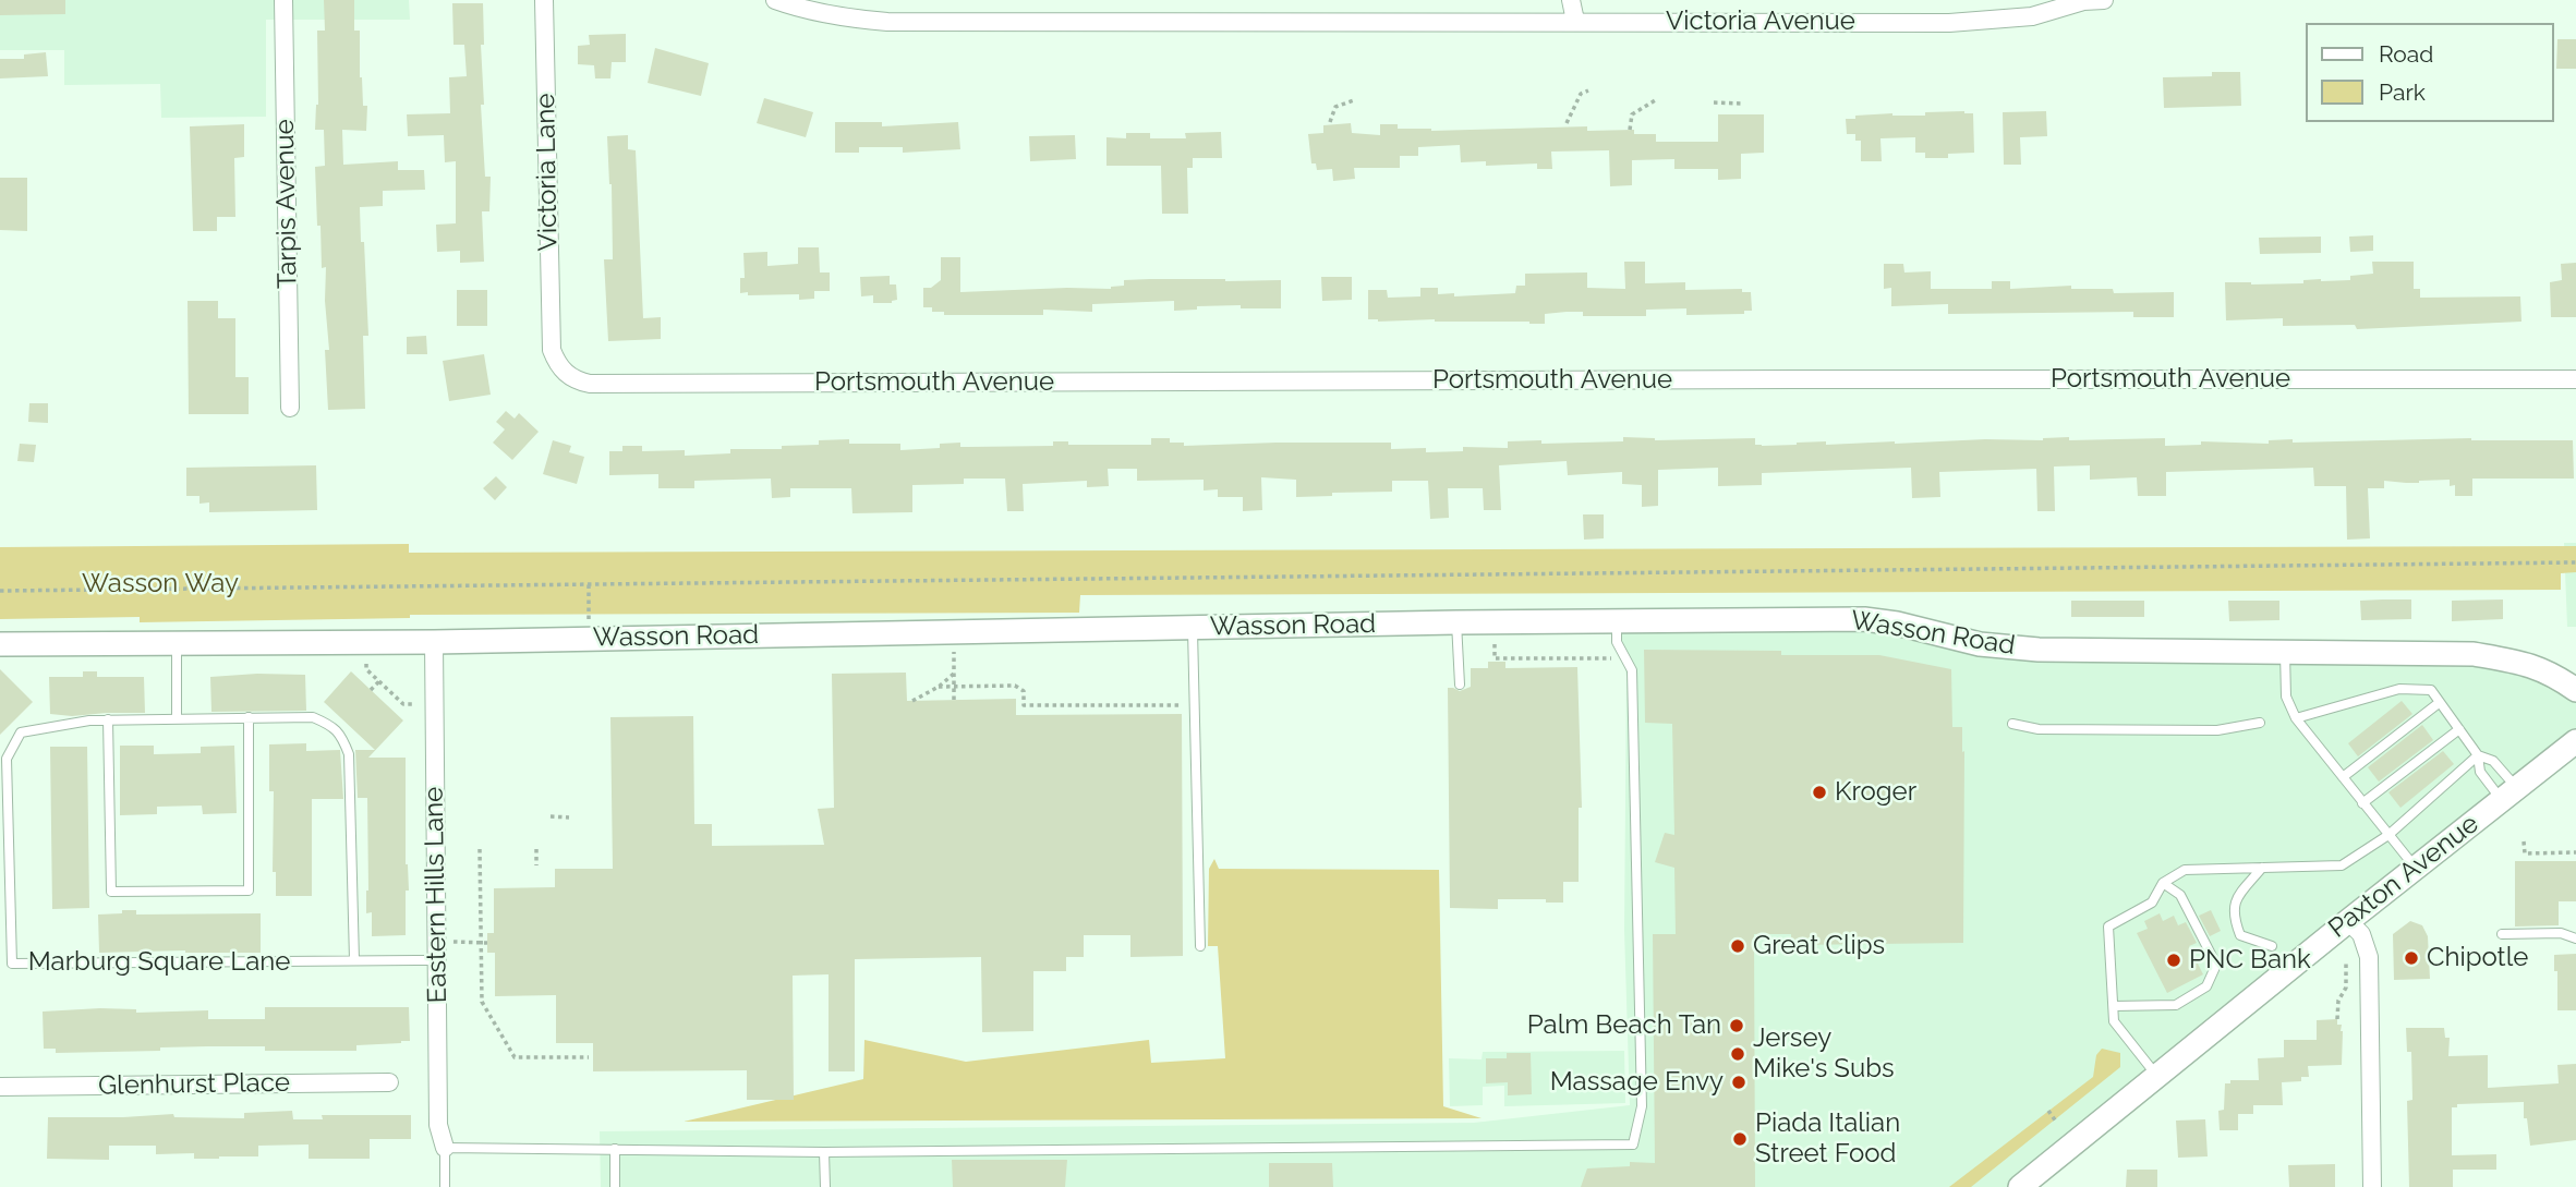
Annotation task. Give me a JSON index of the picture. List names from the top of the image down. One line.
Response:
{"streets":{"street":["Victoria Avenue","Victoria Lane","Tarpis Avenue","Portsmouth Avenue","Wasson Road","Paxton Avenue","Eastern Hills Lane","Glenhurst Place"],"lane":["Marburg Square Lane"]},"crossings":[["Victoria Lane","Portsmouth Avenue"],["Wasson Road","Eastern Hills Lane"],["Eastern Hills Lane","Marburg Square Lane"]],"parks":["Wasson Way"],"places":["Kroger","Great Clips","Chipotle","PNC Bank","Palm Beach Tan","Jersey Mike's Subs","Massage Envy","Piada Italian Street Food"],"legend":["Road","Park"]}
